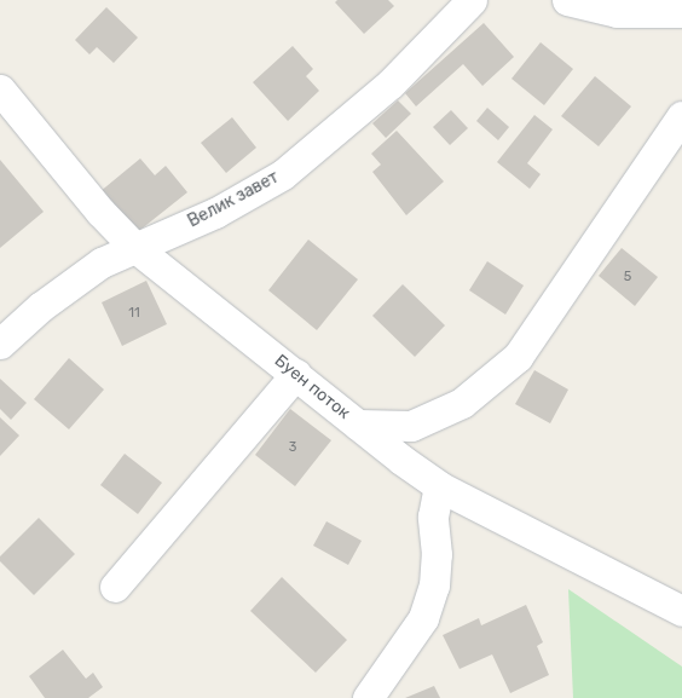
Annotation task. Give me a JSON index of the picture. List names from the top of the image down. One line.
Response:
{"streets":{"street":["Велик завет","Буен поток"]},"crossings":[["Велик завет","Буен поток"]],"house_numbers":["5","11","3"]}
